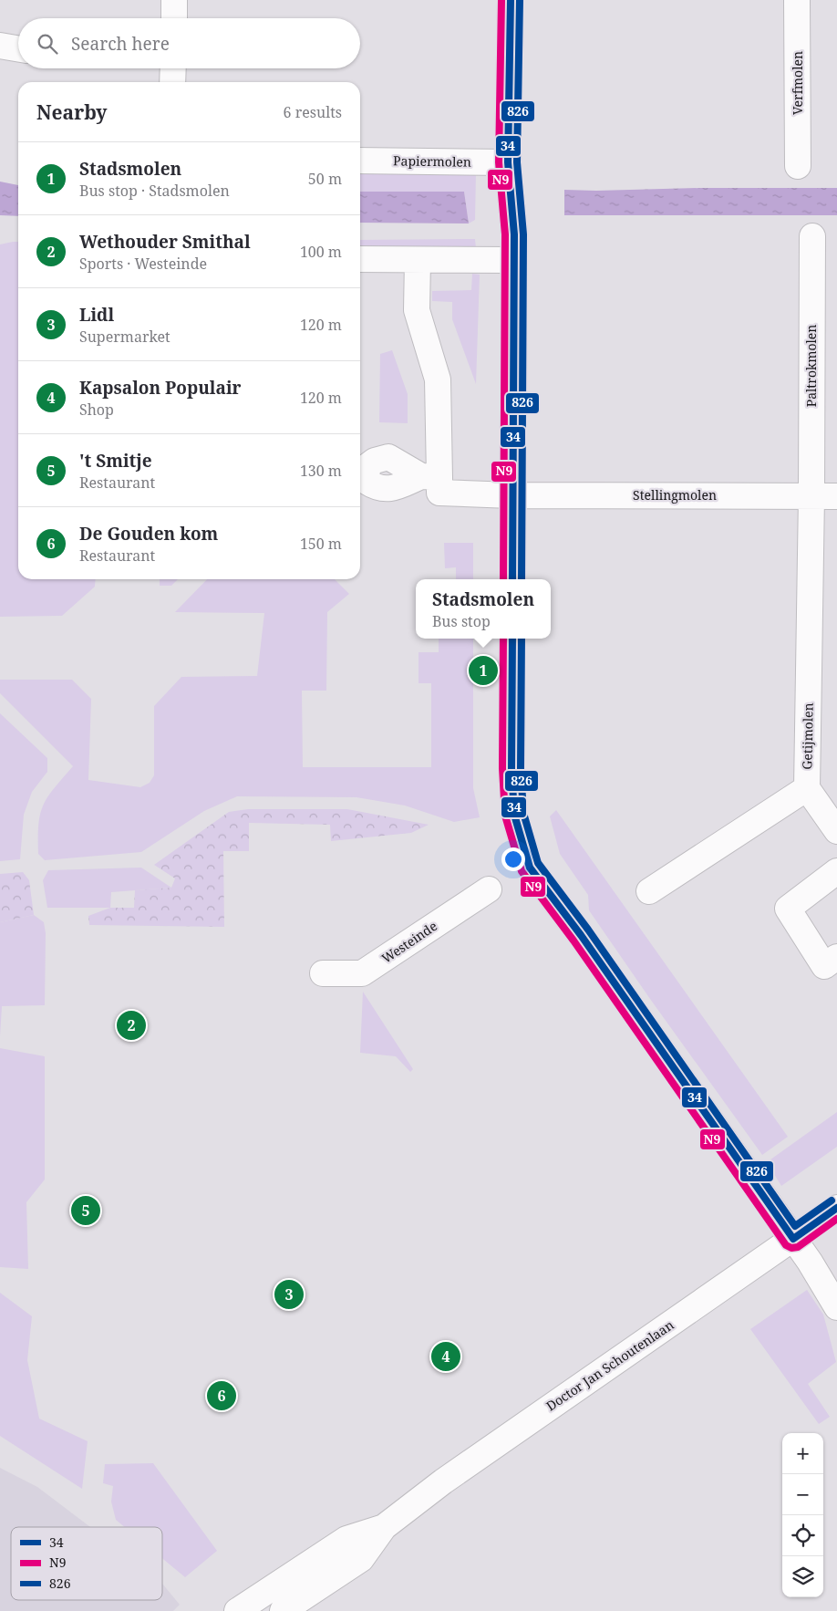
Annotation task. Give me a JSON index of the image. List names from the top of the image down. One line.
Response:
{"streets":{"street":["Verfmolen","Papiermolen","Paltrokmolen","Stellingmolen","Getijmolen","Westeinde","Doctor Jan Schoutenlaan"]},"crossings":[["Paltrokmolen","Stellingmolen"],["Paltrokmolen","Getijmolen"],["Stellingmolen","Getijmolen"]],"lines":["transit line 34","transit line N9","transit line 826"],"legend":["34","N9","826"],"page":{"search":"Search here","heading":["Nearby","6 results"],"list":[{"mark":"1","name":"Stadsmolen","note":"Bus stop · Stadsmolen","value":"50 m"},{"mark":"2","name":"Wethouder Smithal","note":"Sports · Westeinde","value":"100 m"},{"mark":"3","name":"Lidl","note":"Supermarket","value":"120 m"},{"mark":"4","name":"Kapsalon Populair","note":"Shop","value":"120 m"},{"mark":"5","name":"'t Smitje","note":"Restaurant","value":"130 m"},{"mark":"6","name":"De Gouden kom","note":"Restaurant","value":"150 m"}],"popup":["Stadsmolen","Bus stop"],"pins":["1","2","5","3","4","6"],"map_buttons":["+","−"]}}
